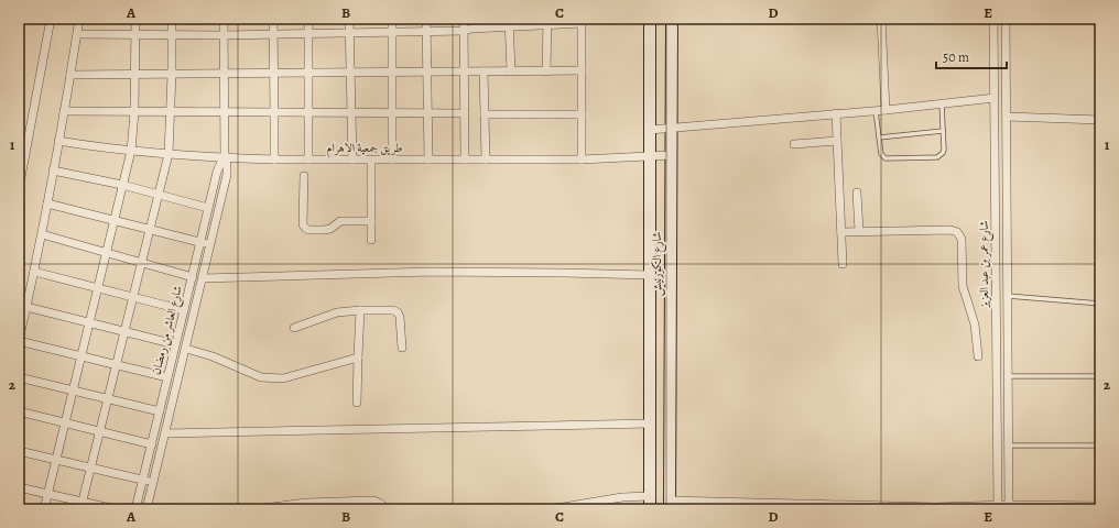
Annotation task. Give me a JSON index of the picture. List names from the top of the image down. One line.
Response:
{"streets":{"main road":["شارع الكورنيش"],"street":["طريق جمعية الاهرام","شارع عمر بن عبد العزيز","شارع العاشر من رمضان"]},"crossings":[["طريق جمعية الاهرام","شارع الكورنيش"],["طريق جمعية الاهرام","شارع العاشر من رمضان"]],"scale_bar":"50 m","grid":{"columns":["A","B","C","D","E"],"rows":["1","2"]}}
